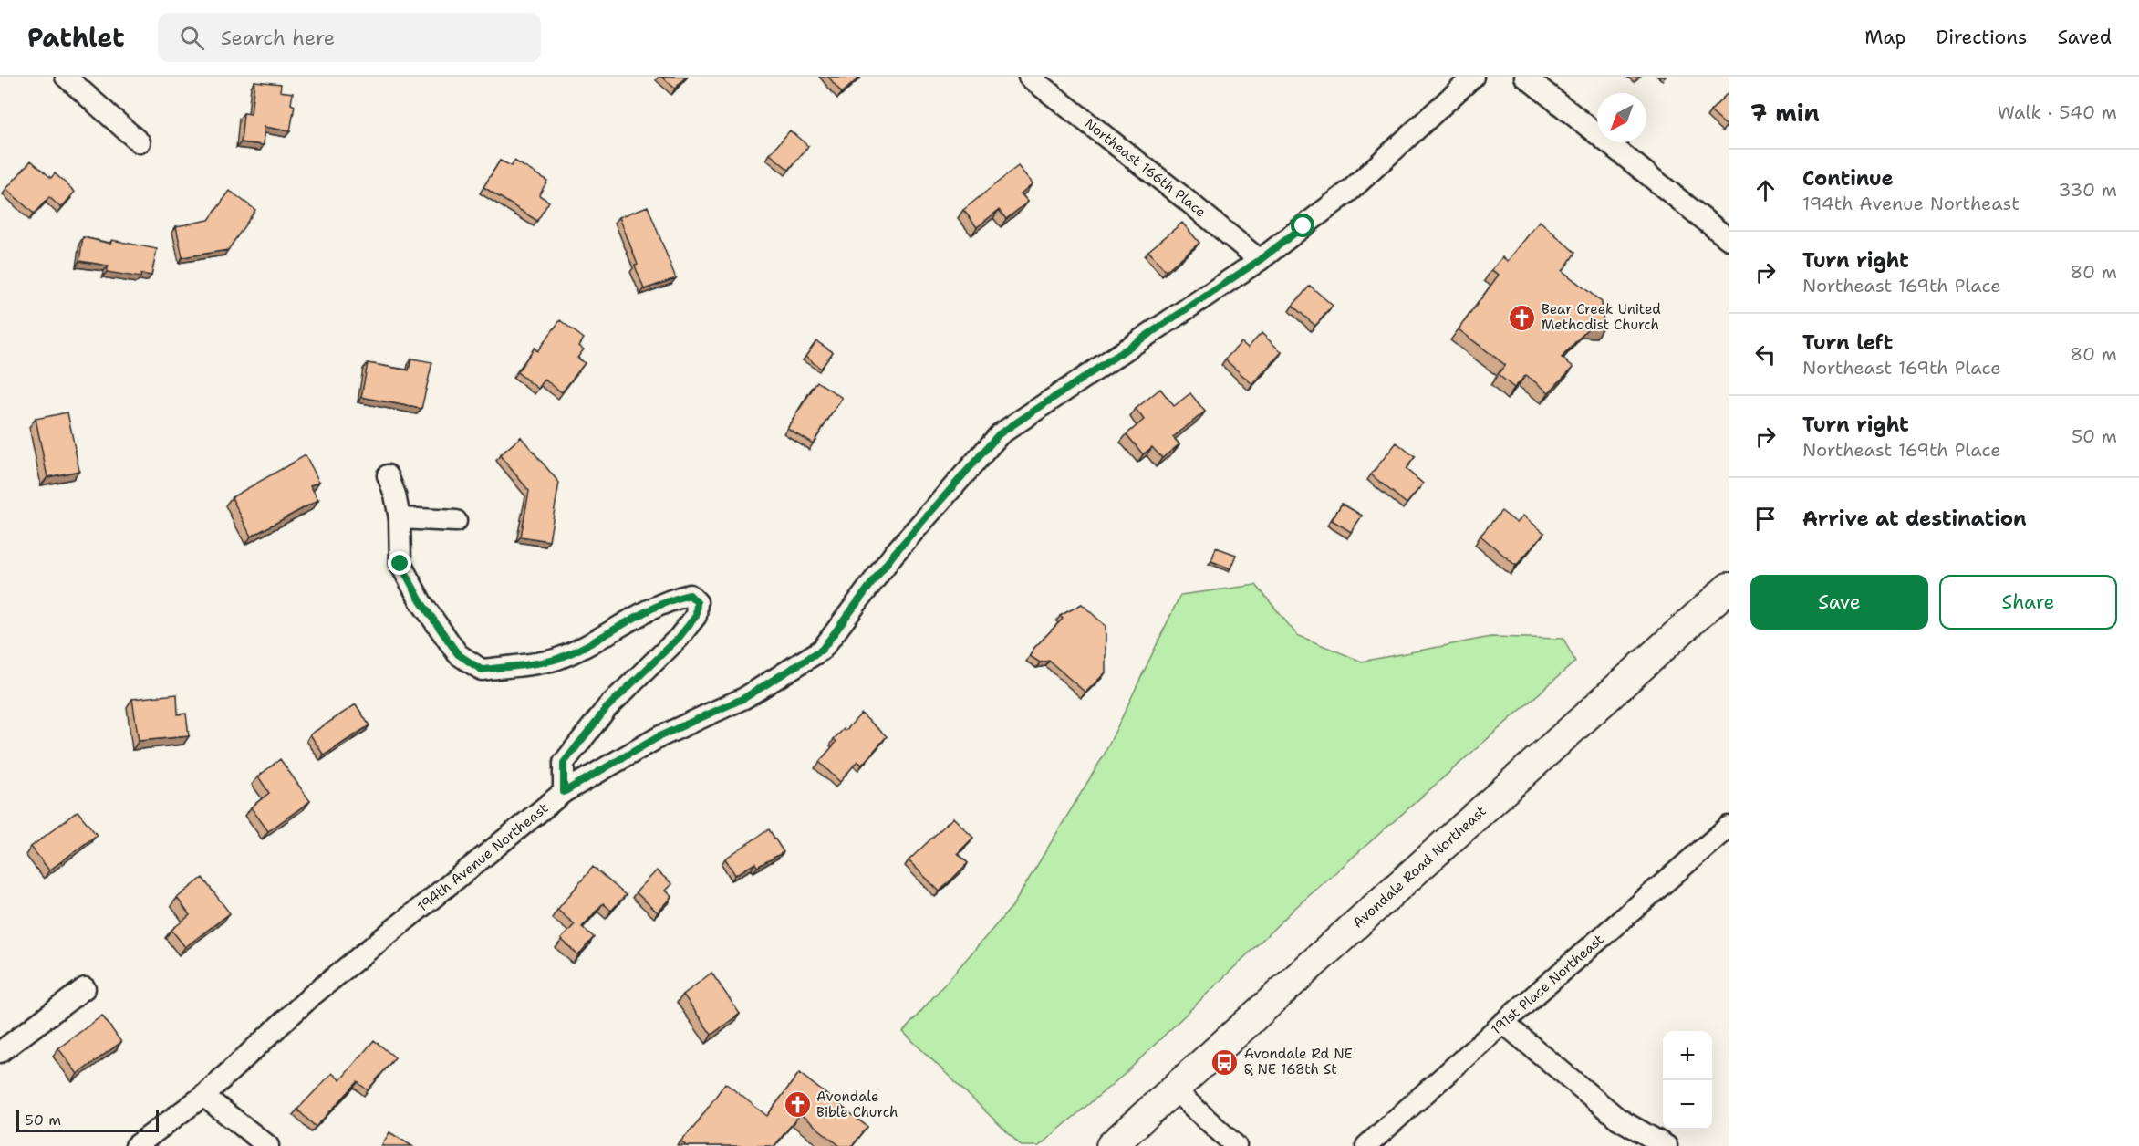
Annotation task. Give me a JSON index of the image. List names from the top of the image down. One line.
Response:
{"streets":{"main road":["Avondale Road Northeast"],"street":["Northeast 166th Place","194th Avenue Northeast","191st Place Northeast"]},"crossings":[["Northeast 166th Place","194th Avenue Northeast"]],"places":{"church":["Bear Creek United Methodist Church","Avondale Bible Church"],"bus stop":["Avondale Rd NE & NE 168th St"]},"scale_bar":"50 m","north":"bottom left","page":{"header":"Pathlet","search":"Search here","nav":["Map","Directions","Saved"],"heading":["7 min","Walk · 540 m"],"list":[["Continue","194th Avenue Northeast","330 m"],["Turn right","Northeast 169th Place","80 m"],["Turn left","Northeast 169th Place","80 m"],["Turn right","Northeast 169th Place","50 m"],"Arrive at destination"],"buttons":["Save","Share"],"map_buttons":["+","−"],"scale":"50 m"}}
